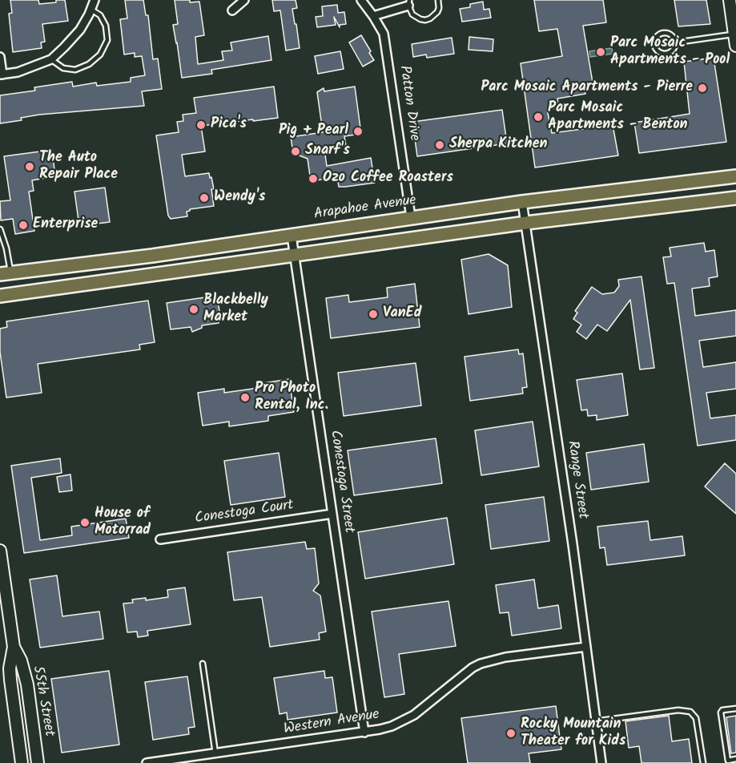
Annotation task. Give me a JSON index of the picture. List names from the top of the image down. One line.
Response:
{"streets":{"main road":["Arapahoe Avenue","55th Street"],"street":["Patton Drive","Range Street","Conestoga Street","Conestoga Court","Western Avenue"]},"crossings":[["Patton Drive","Arapahoe Avenue"],["Arapahoe Avenue","Range Street"],["Arapahoe Avenue","Conestoga Street"],["Range Street","Western Avenue"],["Conestoga Street","Conestoga Court"],["Conestoga Street","Western Avenue"]],"places":["Parc Mosaic Apartments - Pool","Parc Mosaic Apartments - Pierre","Parc Mosaic Apartments - Benton","Pica's","Pig + Pearl","Sherpa Kitchen","Snarf's","The Auto Repair Place","Ozo Coffee Roasters","Wendy's","Enterprise","Blackbelly Market","VanEd","Pro Photo Rental, Inc.","House of Motorrad","Rocky Mountain Theater for Kids"]}
